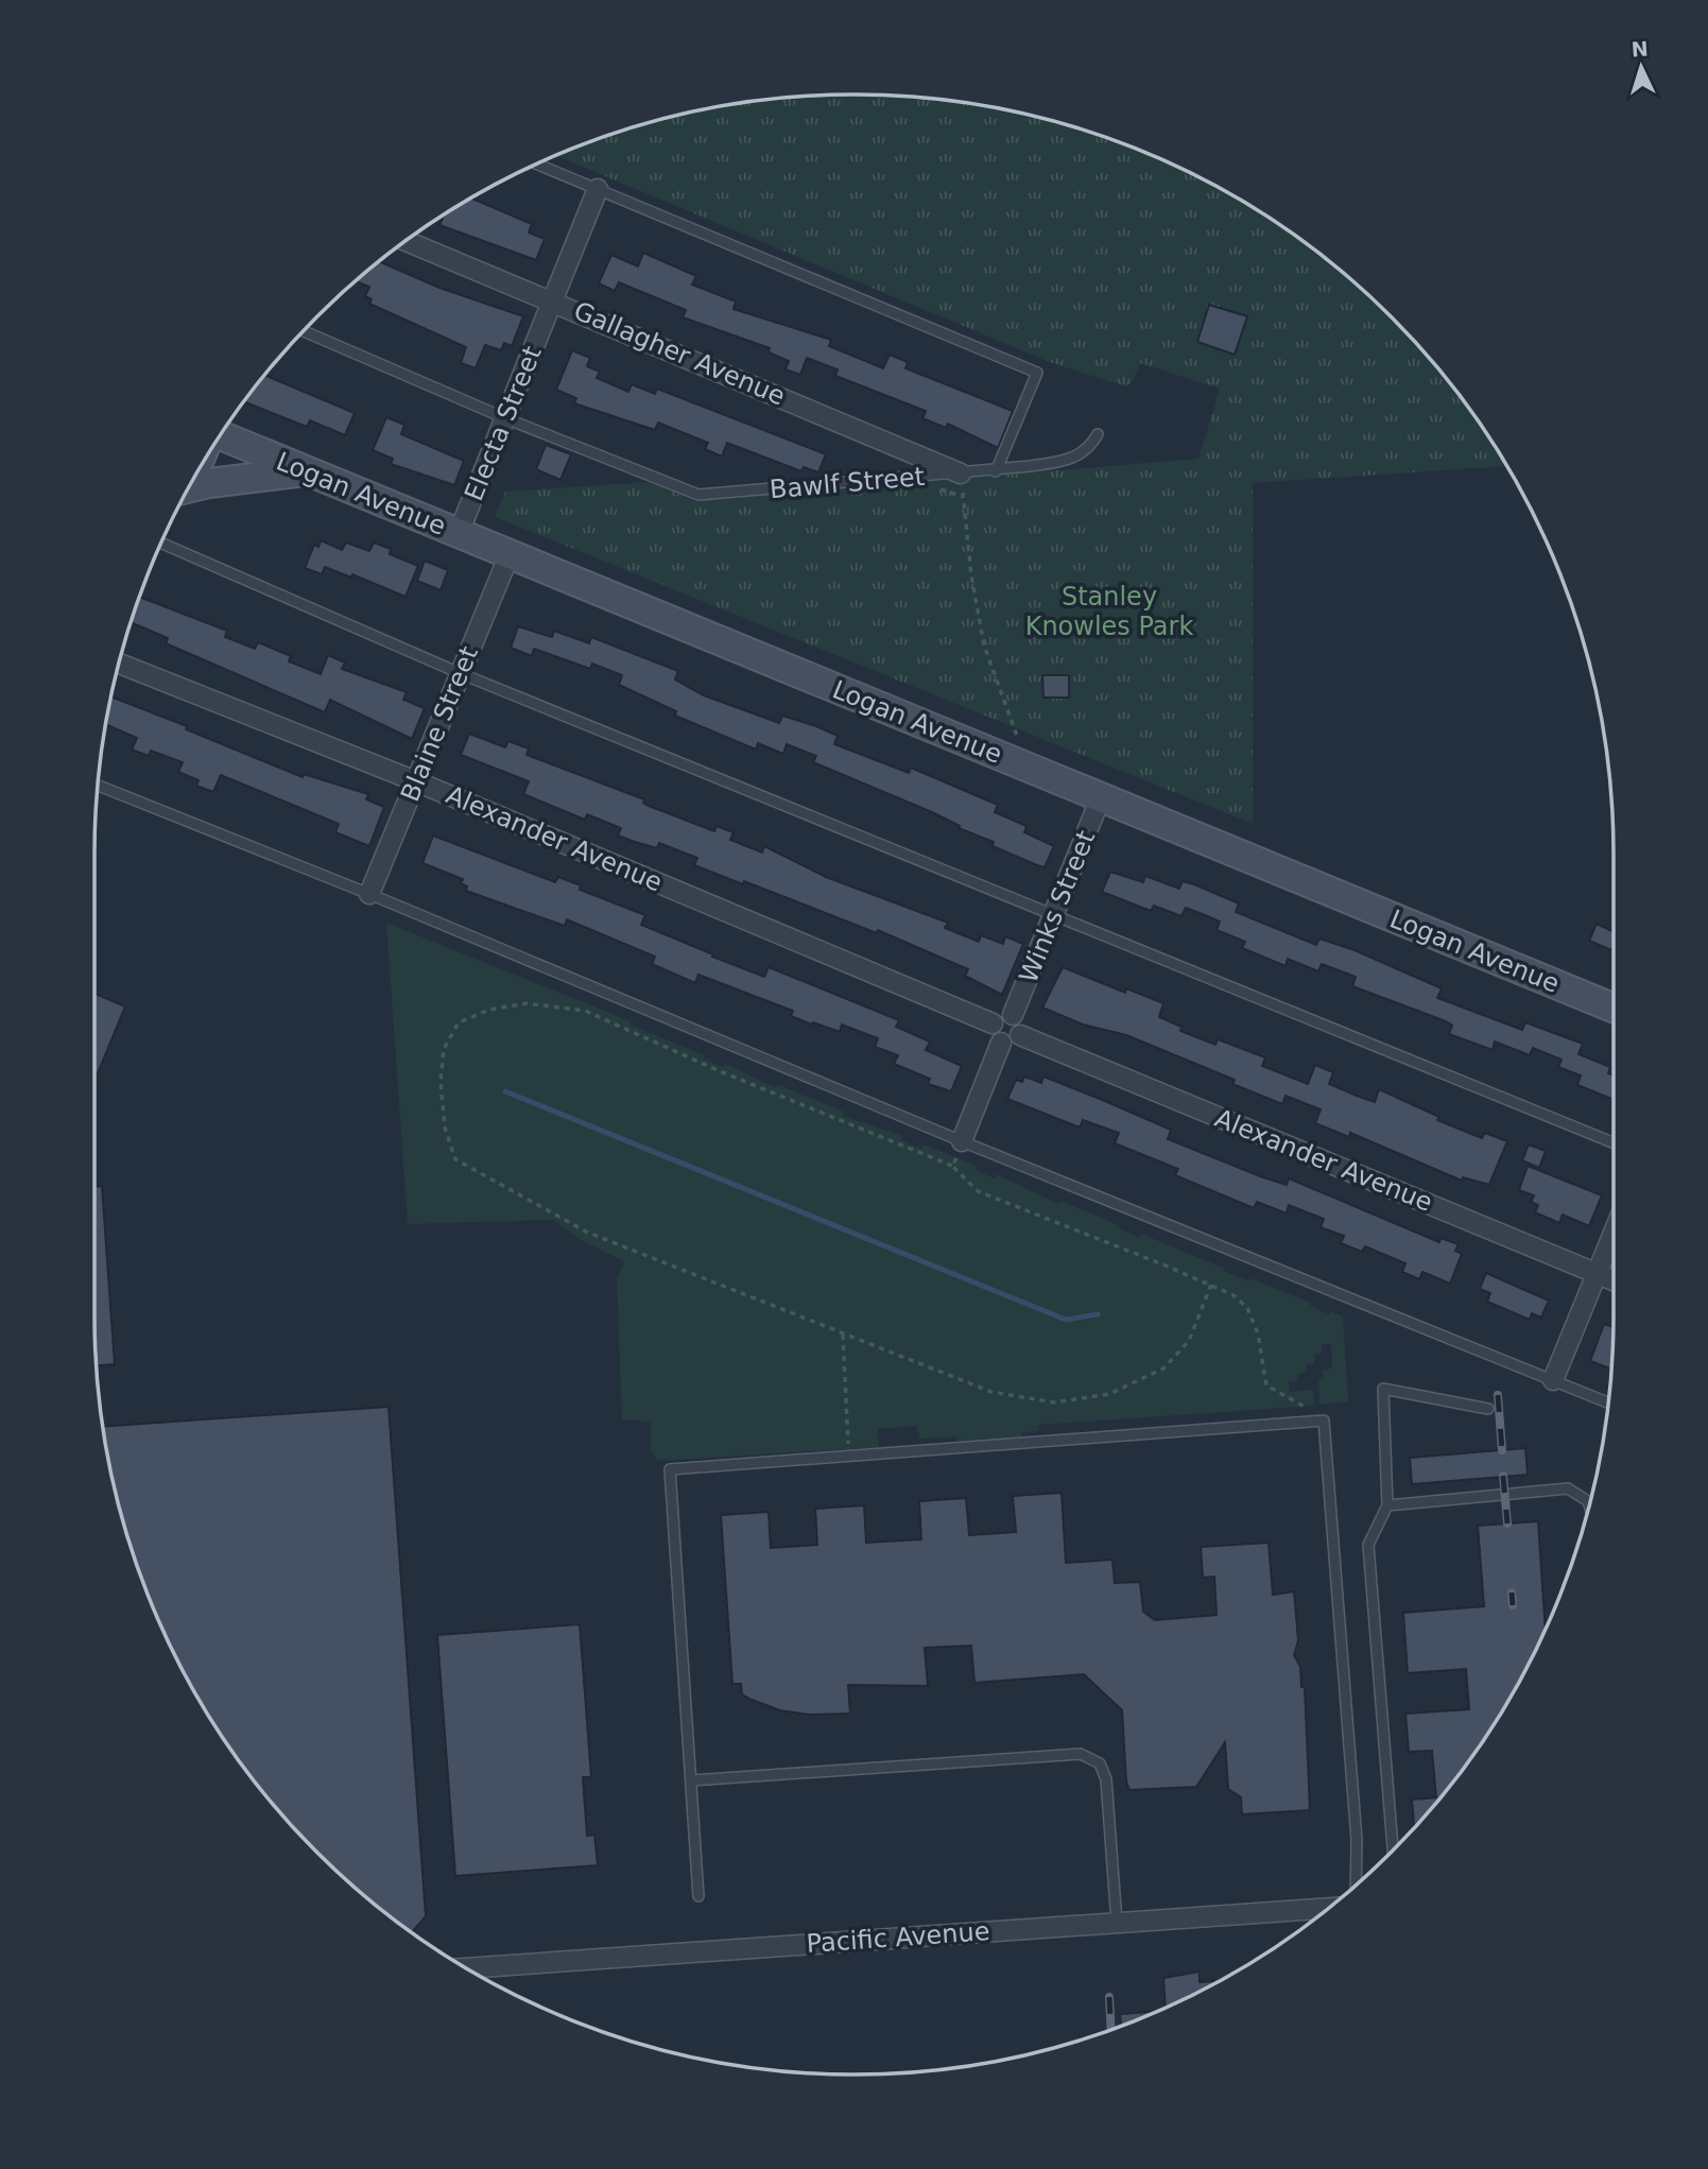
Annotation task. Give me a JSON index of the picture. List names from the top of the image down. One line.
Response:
{"streets":{"main road":["Logan Avenue"],"street":["Gallagher Avenue","Electa Street","Blaine Street","Alexander Avenue","Winks Street","Pacific Avenue"],"lane":["Bawlf Street"]},"crossings":[["Gallagher Avenue","Electa Street"],["Gallagher Avenue","Bawlf Street"],["Electa Street","Bawlf Street"],["Electa Street","Logan Avenue"],["Logan Avenue","Blaine Street"],["Logan Avenue","Winks Street"],["Blaine Street","Alexander Avenue"],["Alexander Avenue","Winks Street"]],"parks":["Stanley Knowles Park"],"north":"top"}
